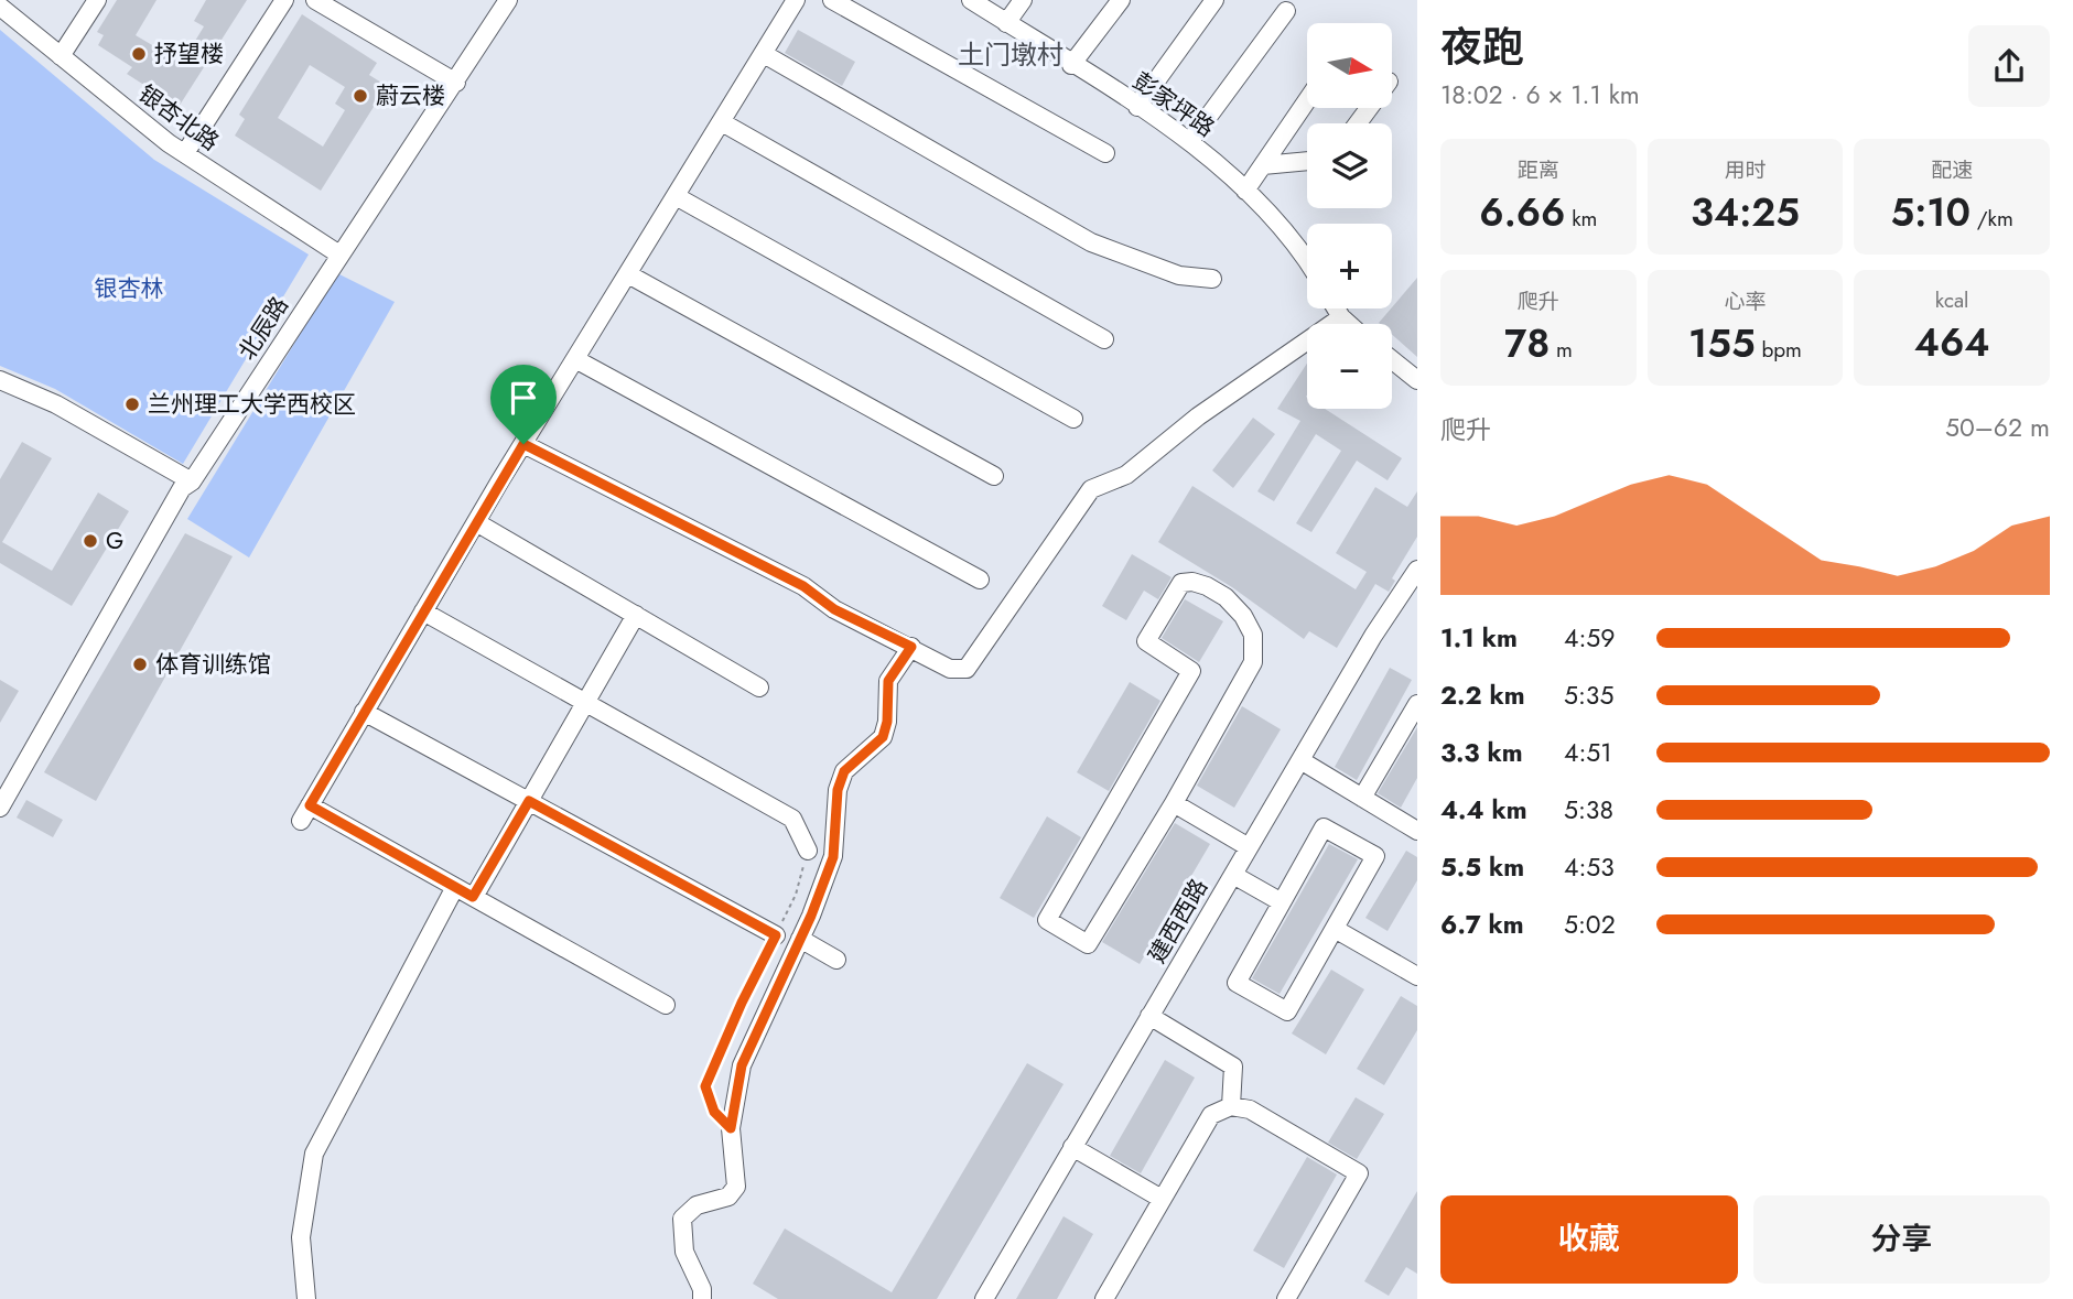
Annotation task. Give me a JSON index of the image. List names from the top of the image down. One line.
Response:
{"streets":{"street":["彭家坪路","银杏北路","北辰路","建西西路"]},"crossings":[["银杏北路","北辰路"]],"districts":["土门墩村"],"parks":["银杏林"],"places":["抒望楼","蔚云楼","兰州理工大学西校区","G","体育训练馆"],"north":"right","page":{"heading":["夜跑","18:02 · 6 × 1.1 km"],"map_buttons":["+","−"],"stats":[["距离","6.66 km"],["用时","34:25"],["配速","5:10 /km"],["爬升","78 m"],["心率","155 bpm"],["kcal","464"]],"chart":["爬升","50–62 m"],"list":[{"name":"1.1 km","note":"4:59"},{"name":"2.2 km","note":"5:35"},{"name":"3.3 km","note":"4:51"},{"name":"4.4 km","note":"5:38"},{"name":"5.5 km","note":"4:53"},{"name":"6.7 km","note":"5:02"}],"buttons":["收藏","分享"]}}
